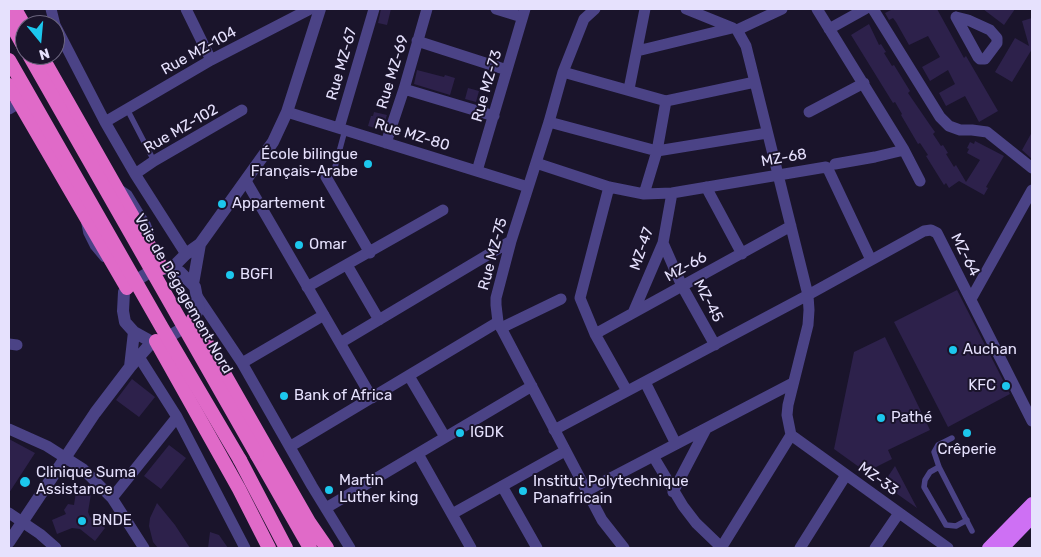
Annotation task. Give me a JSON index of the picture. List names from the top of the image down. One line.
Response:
{"streets":{"highway":["Voie de Dégagement Nord"],"street":["Rue MZ-104","Rue MZ-67","Rue MZ-69","Rue MZ-73","Rue MZ-102","Rue MZ-80","MZ-68","MZ-47","Rue MZ-75","MZ-64","MZ-66","MZ-45","MZ-33"]},"crossings":[["Rue MZ-67","Rue MZ-80"],["Rue MZ-69","Rue MZ-80"],["Rue MZ-73","Rue MZ-80"],["Rue MZ-80","Rue MZ-75"],["MZ-68","MZ-47"],["MZ-68","Rue MZ-75"],["MZ-68","MZ-64"],["MZ-47","MZ-66"],["MZ-47","MZ-45"],["Rue MZ-75","MZ-64"],["MZ-64","MZ-45"],["MZ-66","MZ-45"]],"places":["École bilingue Français-Arabe","Appartement","Omar","BGFI","Auchan","KFC","Bank of Africa","Pathé","IGDK","Crêperie","Clinique Suma Assistance","Martin Luther king","Institut Polytechnique Panafricain","BNDE"],"north":"bottom"}
